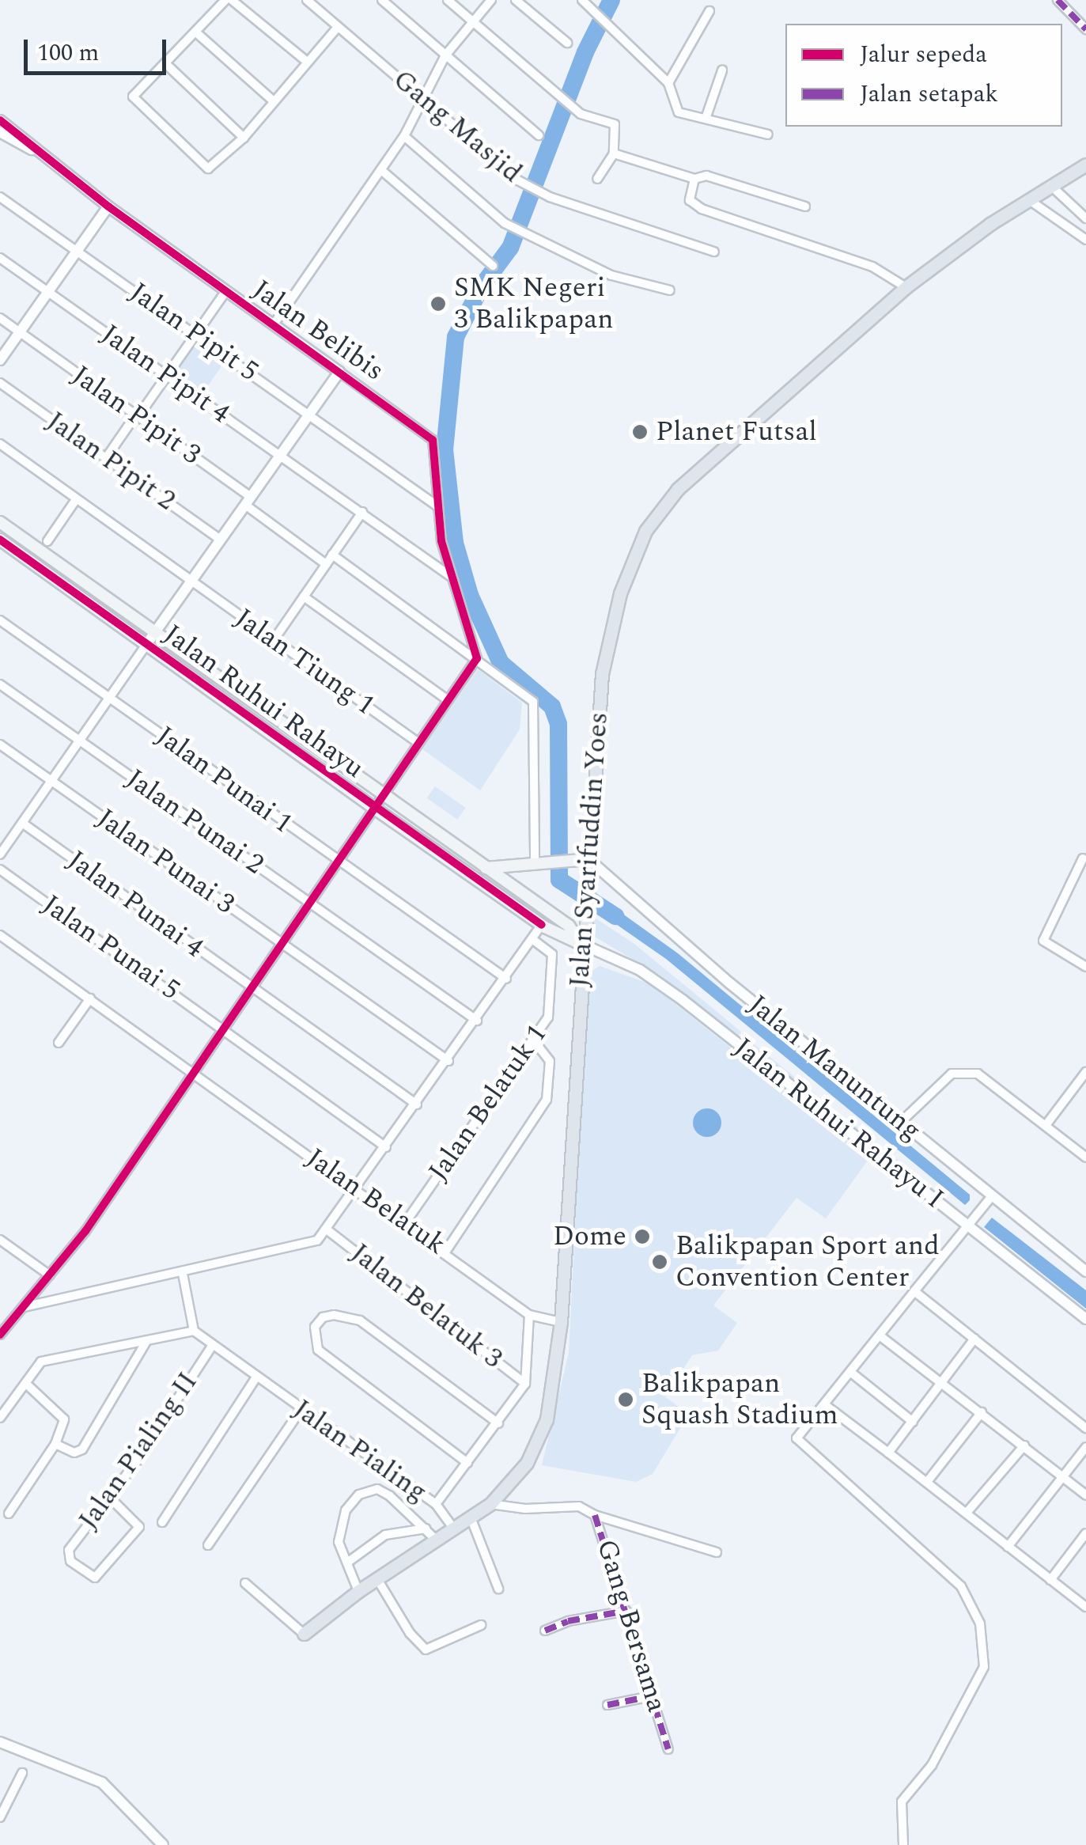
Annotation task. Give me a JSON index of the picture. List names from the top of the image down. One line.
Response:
{"streets":{"highway":["Jalan Syarifuddin Yoes"],"main road":["Jalan Ruhui Rahayu"],"street":["Gang Masjid","Jalan Belibis","Jalan Pipit 5","Jalan Pipit 4","Jalan Pipit 3","Jalan Pipit 2","Jalan Tiung 1","Jalan Punai 1","Jalan Punai 2","Jalan Punai 3","Jalan Punai 4","Jalan Punai 5","Jalan Manuntung","Jalan Belatuk 1","Jalan Ruhui Rahayu I","Jalan Belatuk","Jalan Belatuk 3","Jalan Pialing II","Jalan Pialing","Gang Bersama"]},"crossings":[["Jalan Belibis","Jalan Pipit 5"],["Jalan Belibis","Jalan Pipit 4"],["Jalan Ruhui Rahayu","Jalan Syarifuddin Yoes"],["Jalan Ruhui Rahayu","Jalan Ruhui Rahayu I"],["Jalan Syarifuddin Yoes","Jalan Manuntung"],["Jalan Syarifuddin Yoes","Jalan Ruhui Rahayu I"],["Jalan Syarifuddin Yoes","Jalan Belatuk"],["Jalan Syarifuddin Yoes","Gang Bersama"],["Jalan Belatuk 1","Jalan Belatuk"],["Jalan Belatuk 3","Jalan Pialing"],["Jalan Pialing II","Jalan Pialing"]],"places":["SMK Negeri 3 Balikpapan","Planet Futsal","Dome","Balikpapan Sport and Convention Center","Balikpapan Squash Stadium"],"legend":["Jalur sepeda","Jalan setapak"],"scale_bar":"100 m"}
